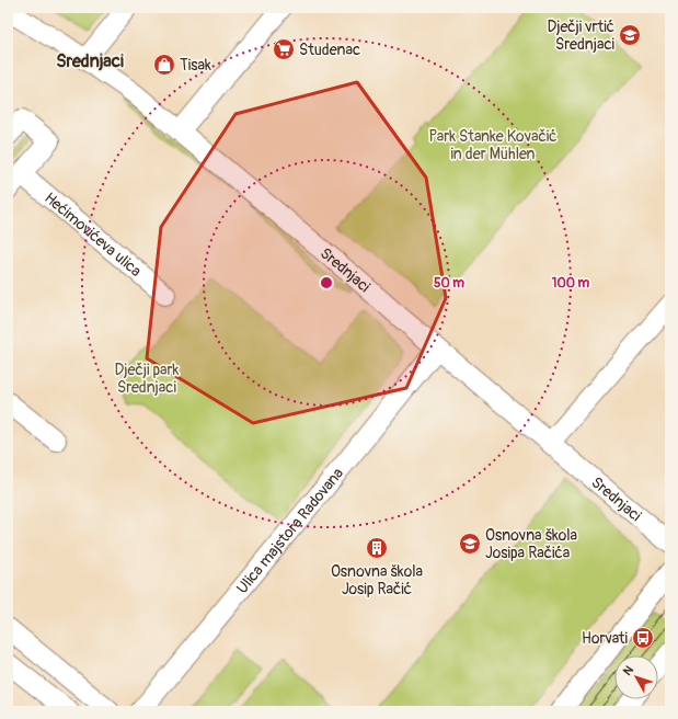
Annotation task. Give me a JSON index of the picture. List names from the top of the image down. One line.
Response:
{"streets":{"street":["Hećimovićeva ulica","Srednjaci","Ulica majstora Radovana"]},"crossings":[["Srednjaci","Ulica majstora Radovana"]],"districts":["Srednjaci"],"parks":["Park Stanke Kovačić in der Mühlen","Dječji park Srednjaci"],"places":{"school or university":["Dječji vrtić Srednjaci","Osnovna škola Josipa Račića"],"supermarket":["Studenac"],"shop":["Tisak"],"building":["Osnovna škola Josip Račić"],"bus stop":["Horvati"]},"north":"top left","rings":["50 m","100 m"]}
